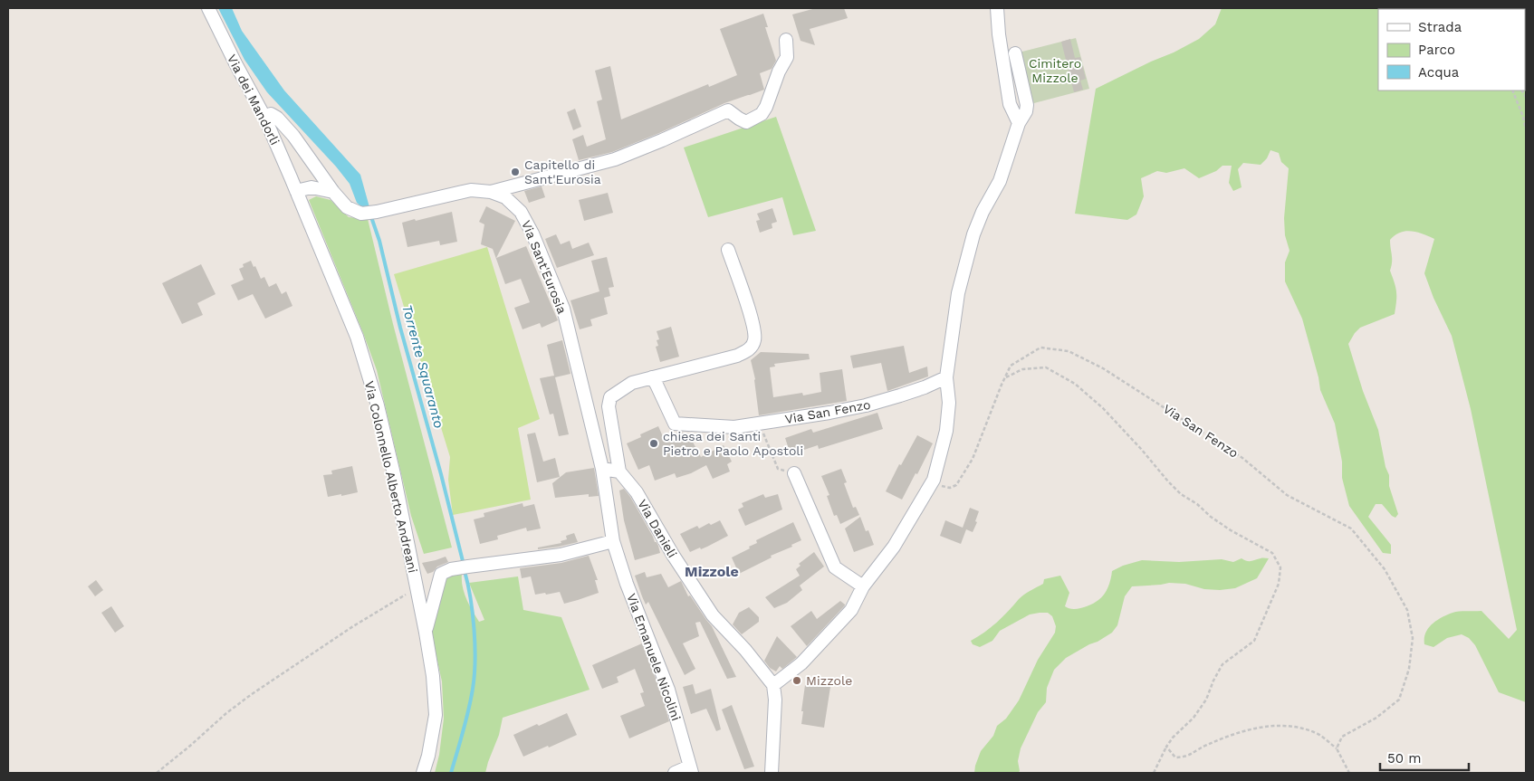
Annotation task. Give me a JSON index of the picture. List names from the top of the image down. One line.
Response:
{"streets":{"street":["Via dei Mandorli","Via Sant'Eurosia","Via San Fenzo","Via Colonnello Alberto Andreani","Via Danieli","Via Emanuele Nicolini"]},"crossings":[["Via dei Mandorli","Via Sant'Eurosia"],["Via dei Mandorli","Via Colonnello Alberto Andreani"],["Via Sant'Eurosia","Via Emanuele Nicolini"]],"districts":["Mizzole"],"water":["Torrente Squaranto"],"parks":["Cimitero Mizzole"],"places":["Capitello di Sant'Eurosia","chiesa dei Santi Pietro e Paolo Apostoli","Mizzole"],"legend":["Strada","Parco","Acqua"],"scale_bar":"50 m"}
